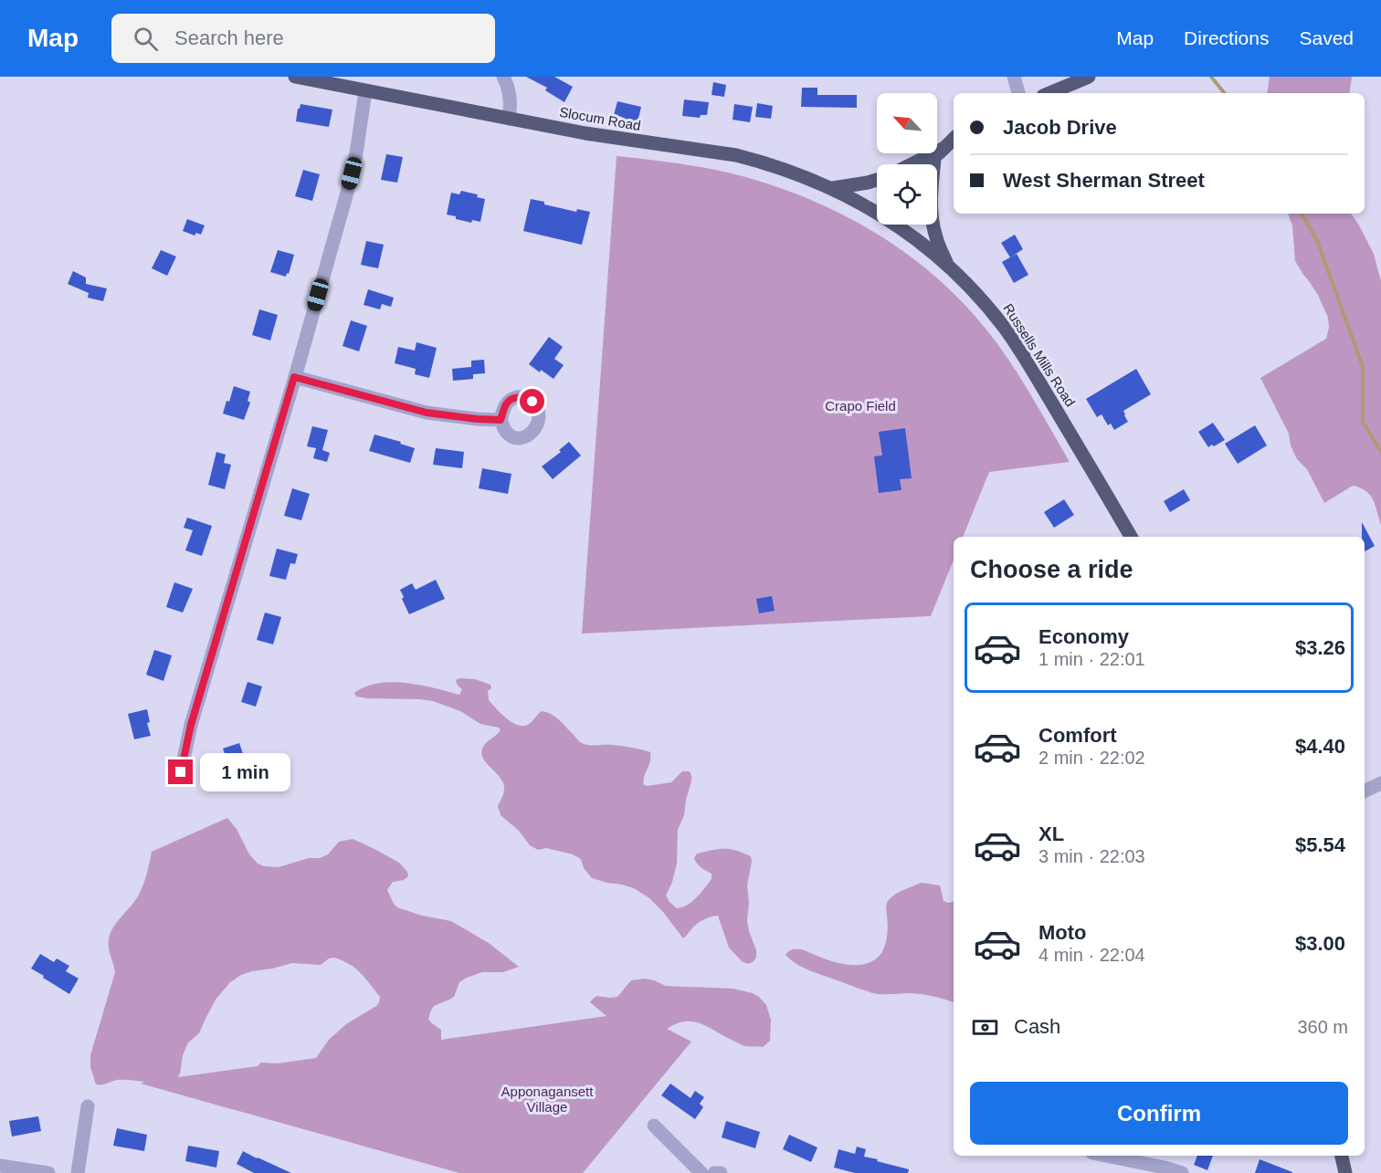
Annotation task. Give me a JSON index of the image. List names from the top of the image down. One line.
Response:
{"streets":{"main road":["Slocum Road","Russells Mills Road"]},"parks":["Crapo Field","Apponagansett Village"],"north":"top left","page":{"header":"Map","search":"Search here","nav":["Map","Directions","Saved"],"banner":["Jacob Drive","West Sherman Street"],"heading":"Choose a ride","list":[{"name":"Economy","note":"1 min · 22:01","value":"$3.26"},{"name":"Comfort","note":"2 min · 22:02","value":"$4.40"},{"name":"XL","note":"3 min · 22:03","value":"$5.54"},{"name":"Moto","note":"4 min · 22:04","value":"$3.00"}],"bubble":"1 min","pay":["Cash","360 m"],"buttons":"Confirm"}}
